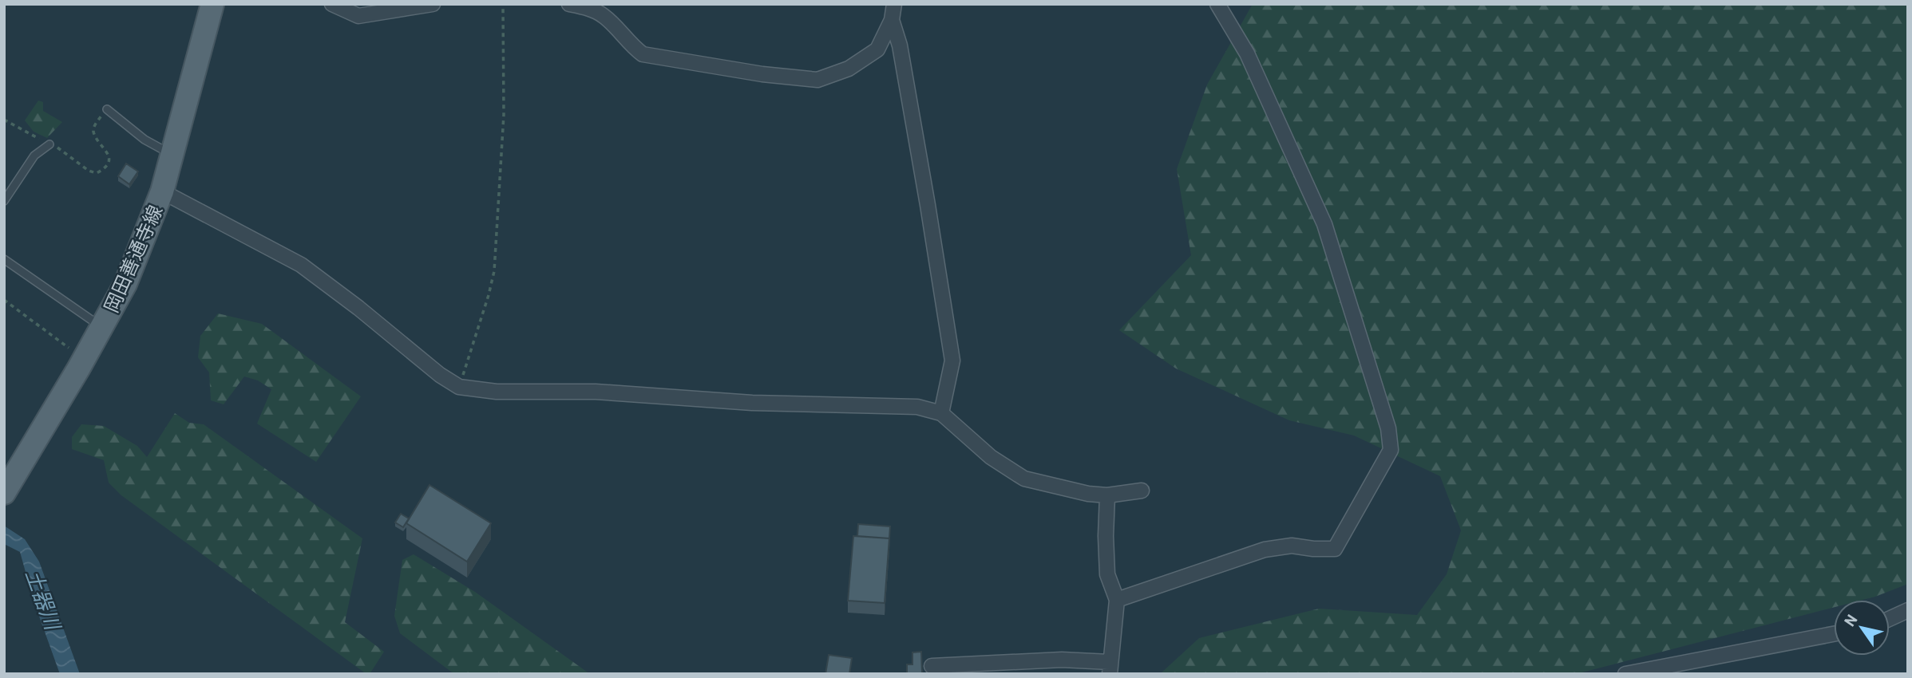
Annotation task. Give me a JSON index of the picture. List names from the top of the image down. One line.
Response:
{"streets":{"main road":["岡田善通寺線"]},"water":["土器川"],"north":"top left"}
